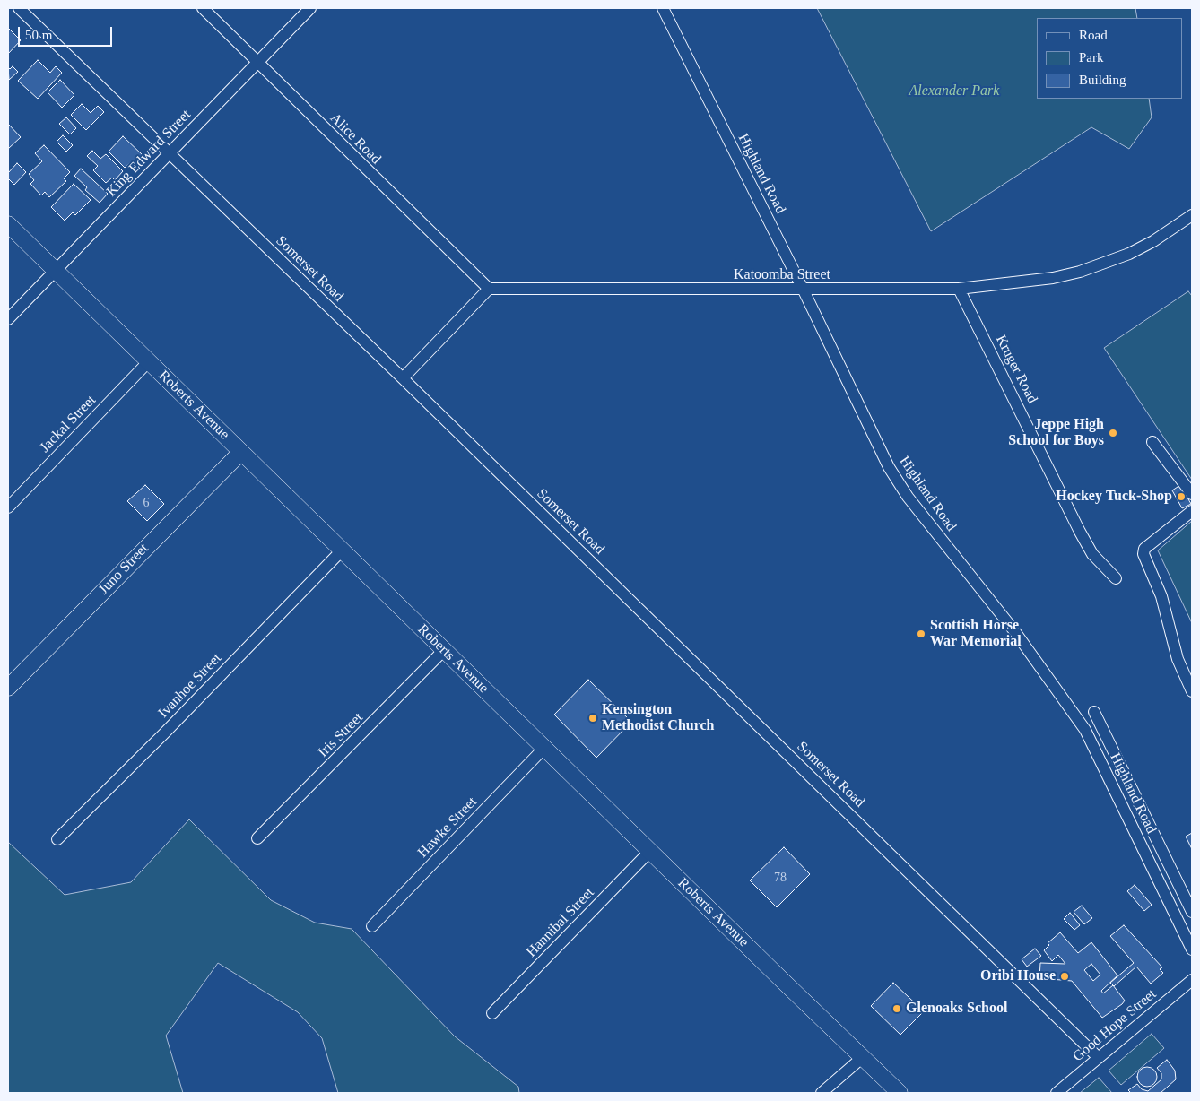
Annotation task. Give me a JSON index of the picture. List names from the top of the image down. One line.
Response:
{"streets":{"main road":["Roberts Avenue","Juno Street"],"street":["Alice Road","King Edward Street","Highland Road","Somerset Road","Katoomba Street","Kruger Road","Jackal Street","Ivanhoe Street","Iris Street","Hawke Street","Hannibal Street","Good Hope Street"]},"crossings":[["Alice Road","King Edward Street"],["Alice Road","Katoomba Street"],["King Edward Street","Somerset Road"],["King Edward Street","Roberts Avenue"],["Highland Road","Katoomba Street"],["Somerset Road","Good Hope Street"],["Katoomba Street","Kruger Road"],["Roberts Avenue","Jackal Street"],["Roberts Avenue","Juno Street"],["Roberts Avenue","Ivanhoe Street"],["Roberts Avenue","Iris Street"],["Roberts Avenue","Hawke Street"],["Roberts Avenue","Hannibal Street"]],"parks":["Alexander Park"],"places":["Jeppe High School for Boys","Hockey Tuck-Shop","Scottish Horse War Memorial","Kensington Methodist Church","Oribi House","Glenoaks School"],"house_numbers":["6","78"],"legend":["Road","Park","Building"],"scale_bar":"50 m"}
